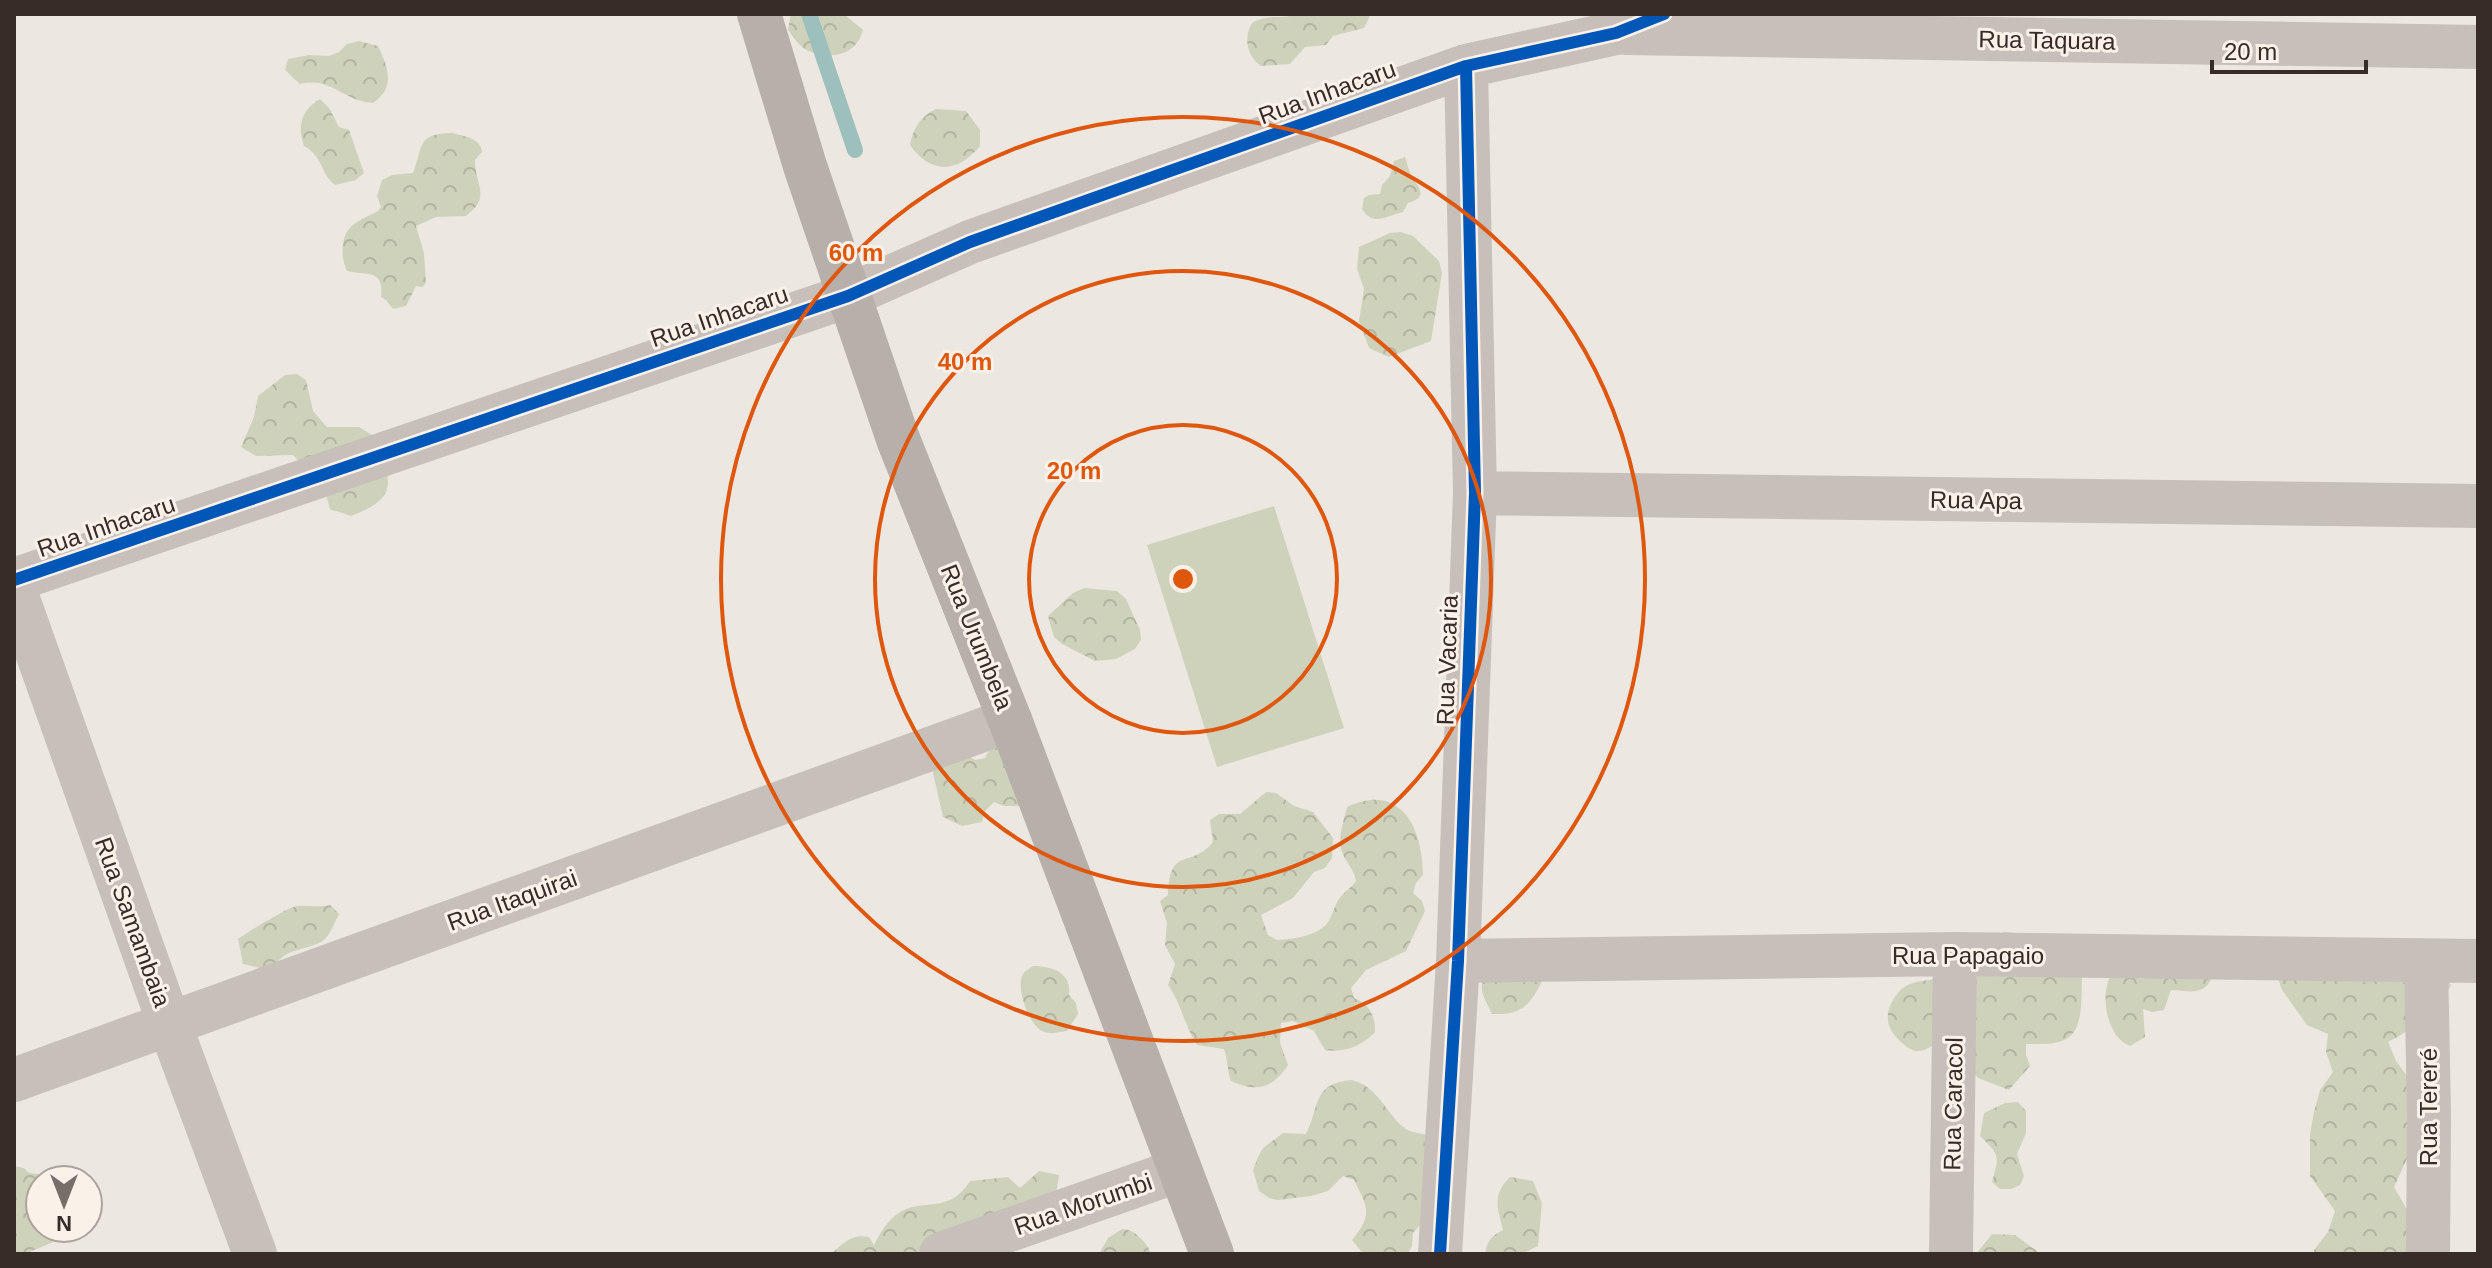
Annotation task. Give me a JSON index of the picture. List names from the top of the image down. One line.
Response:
{"streets":{"main road":["Rua Urumbela"],"street":["Rua Taquara","Rua Inhacaru","Rua Apa","Rua Vacaria","Rua Itaquirai","Rua Samambaia","Rua Papagaio","Rua Caracol","Rua Tereré","Rua Morumbi"]},"crossings":[["Rua Taquara","Rua Inhacaru"],["Rua Inhacaru","Rua Urumbela"],["Rua Inhacaru","Rua Vacaria"],["Rua Apa","Rua Vacaria"],["Rua Urumbela","Rua Itaquirai"],["Rua Urumbela","Rua Morumbi"],["Rua Vacaria","Rua Papagaio"],["Rua Itaquirai","Rua Samambaia"],["Rua Papagaio","Rua Caracol"],["Rua Papagaio","Rua Tereré"]],"scale_bar":"20 m","north":"bottom","rings":["60 m","40 m","20 m"]}
